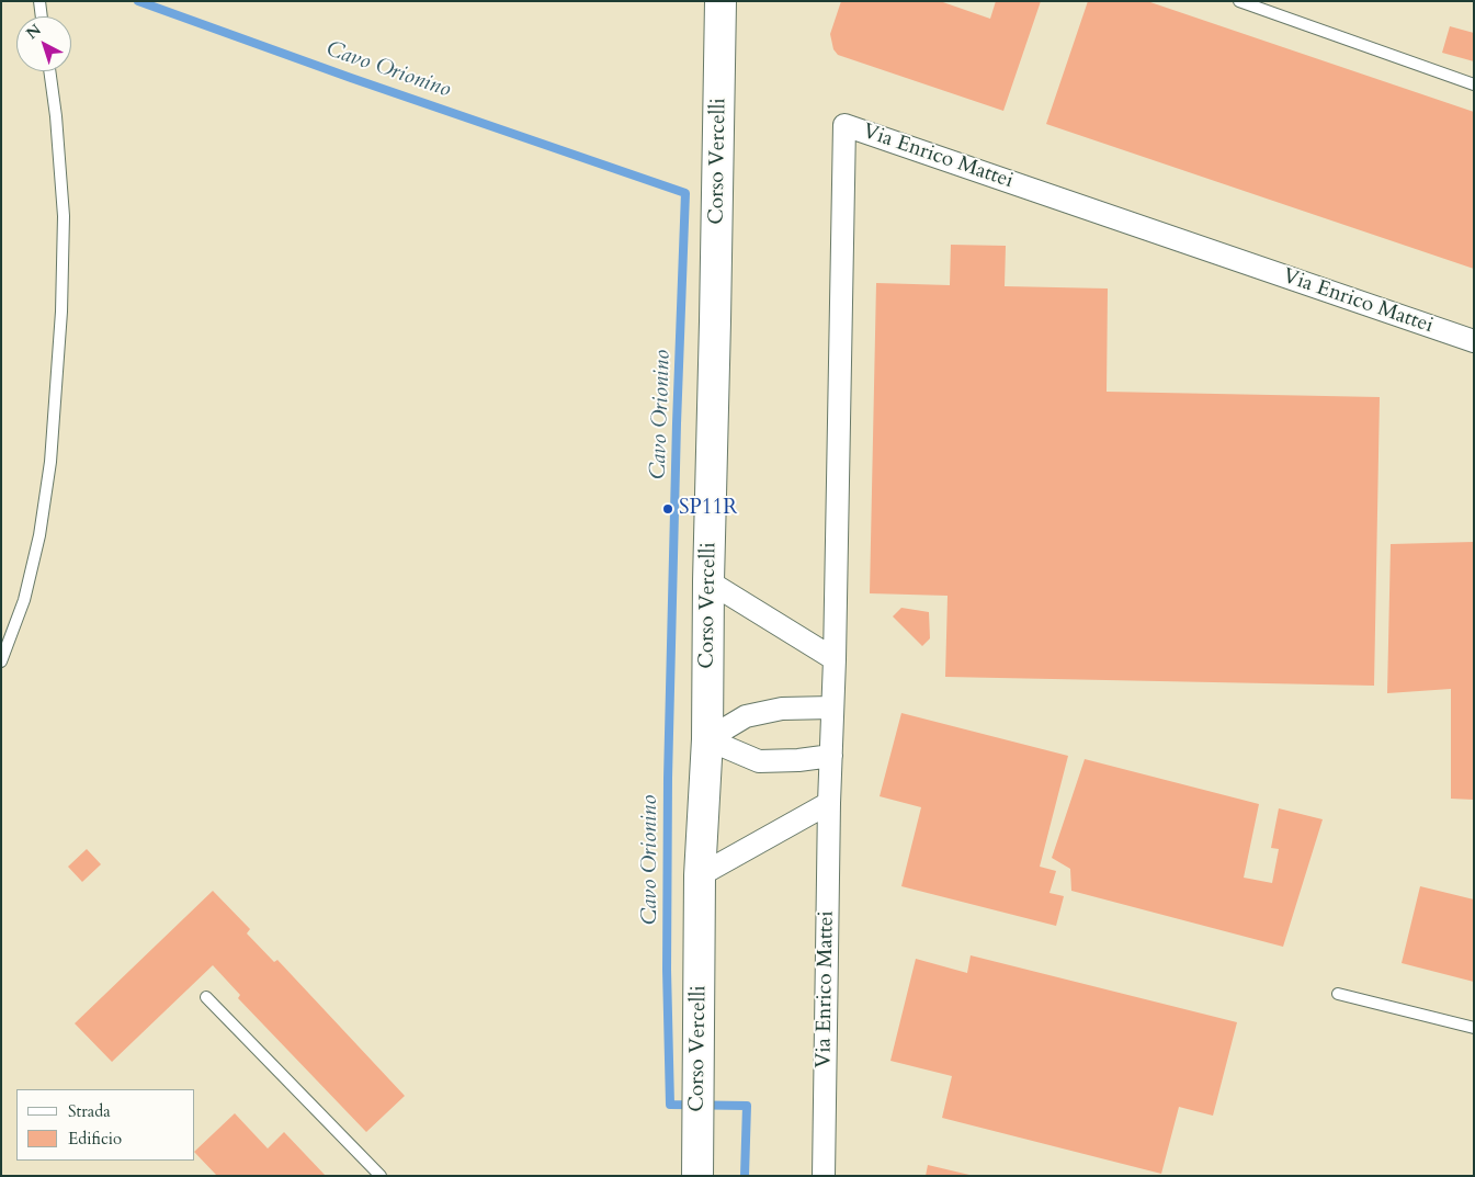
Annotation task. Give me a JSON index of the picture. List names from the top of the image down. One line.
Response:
{"streets":{"main road":["Corso Vercelli"],"street":["Via Enrico Mattei"]},"water":["Cavo Orionino"],"places":["SP11R"],"legend":["Strada","Edificio"],"north":"top left"}
